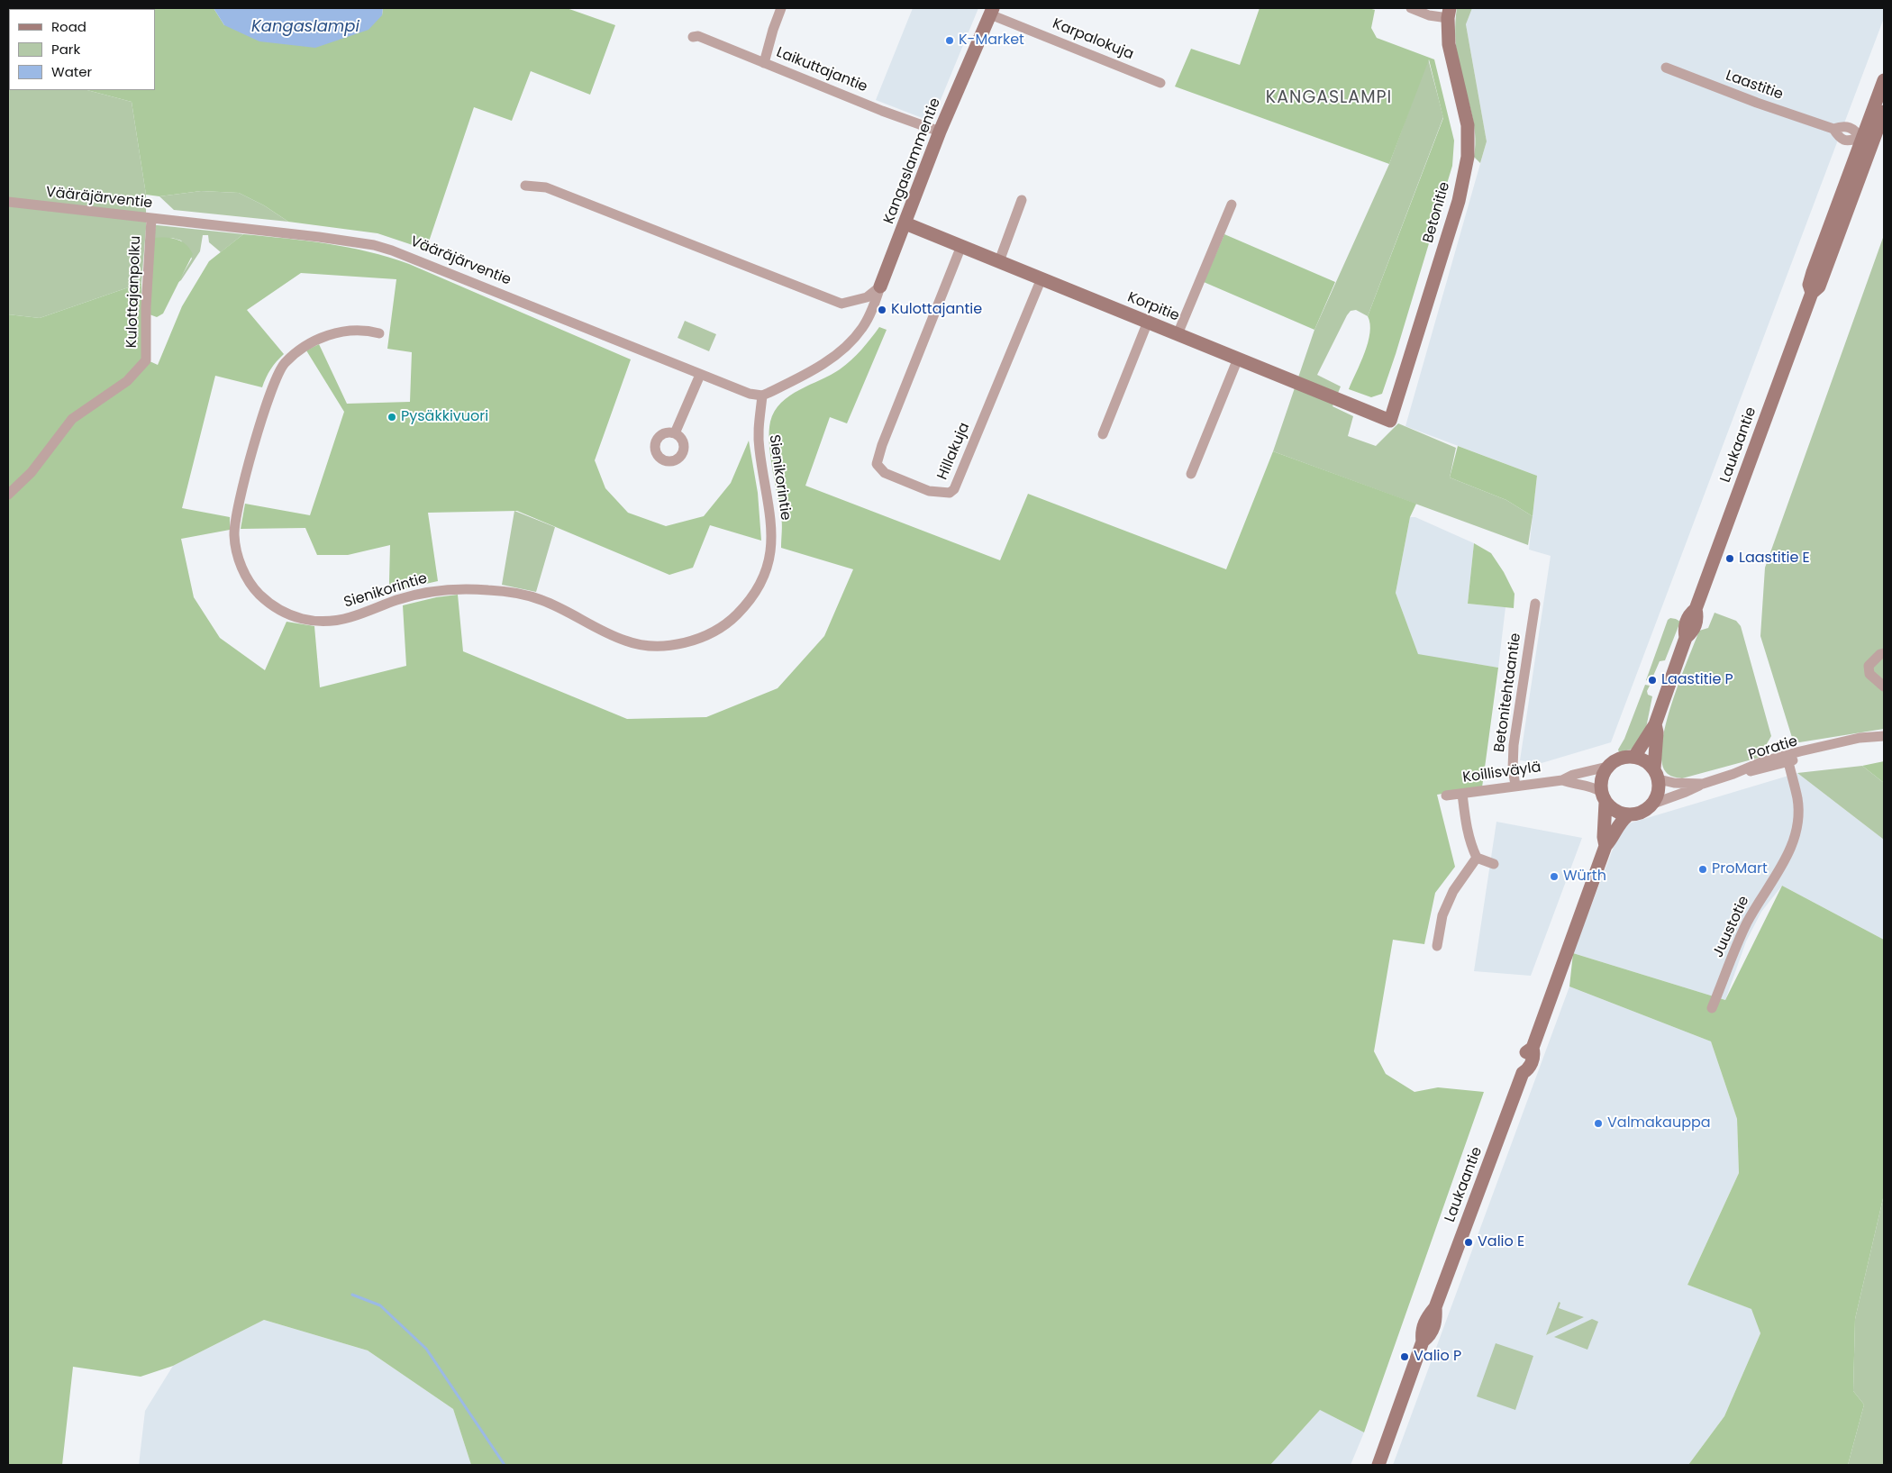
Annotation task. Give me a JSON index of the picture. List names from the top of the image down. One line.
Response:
{"streets":{"main road":["Kangaslammentie","Betonitie","Korpitie","Laukaantie"],"street":["Karpalokuja","Laikuttajantie","Laastitie","Vääräjärventie","Kulottajanpolku","Hillakuja","Sienikorintie","Betonitehtaantie","Poratie","Koillisväylä","Juustotie"]},"crossings":[["Karpalokuja","Kangaslammentie"],["Laikuttajantie","Kangaslammentie"],["Laastitie","Laukaantie"],["Kangaslammentie","Vääräjärventie"],["Kangaslammentie","Korpitie"],["Kangaslammentie","Sienikorintie"],["Vääräjärventie","Kulottajanpolku"],["Vääräjärventie","Sienikorintie"],["Betonitie","Korpitie"],["Korpitie","Hillakuja"],["Laukaantie","Poratie"],["Laukaantie","Koillisväylä"],["Betonitehtaantie","Koillisväylä"],["Poratie","Koillisväylä"],["Poratie","Juustotie"]],"districts":["KANGASLAMPI"],"water":["Kangaslampi"],"places":["K-Market","Kulottajantie","Pysäkkivuori","Laastitie E","Laastitie P","ProMart","Würth","Valmakauppa","Valio E","Valio P"],"legend":["Road","Park","Water"]}
